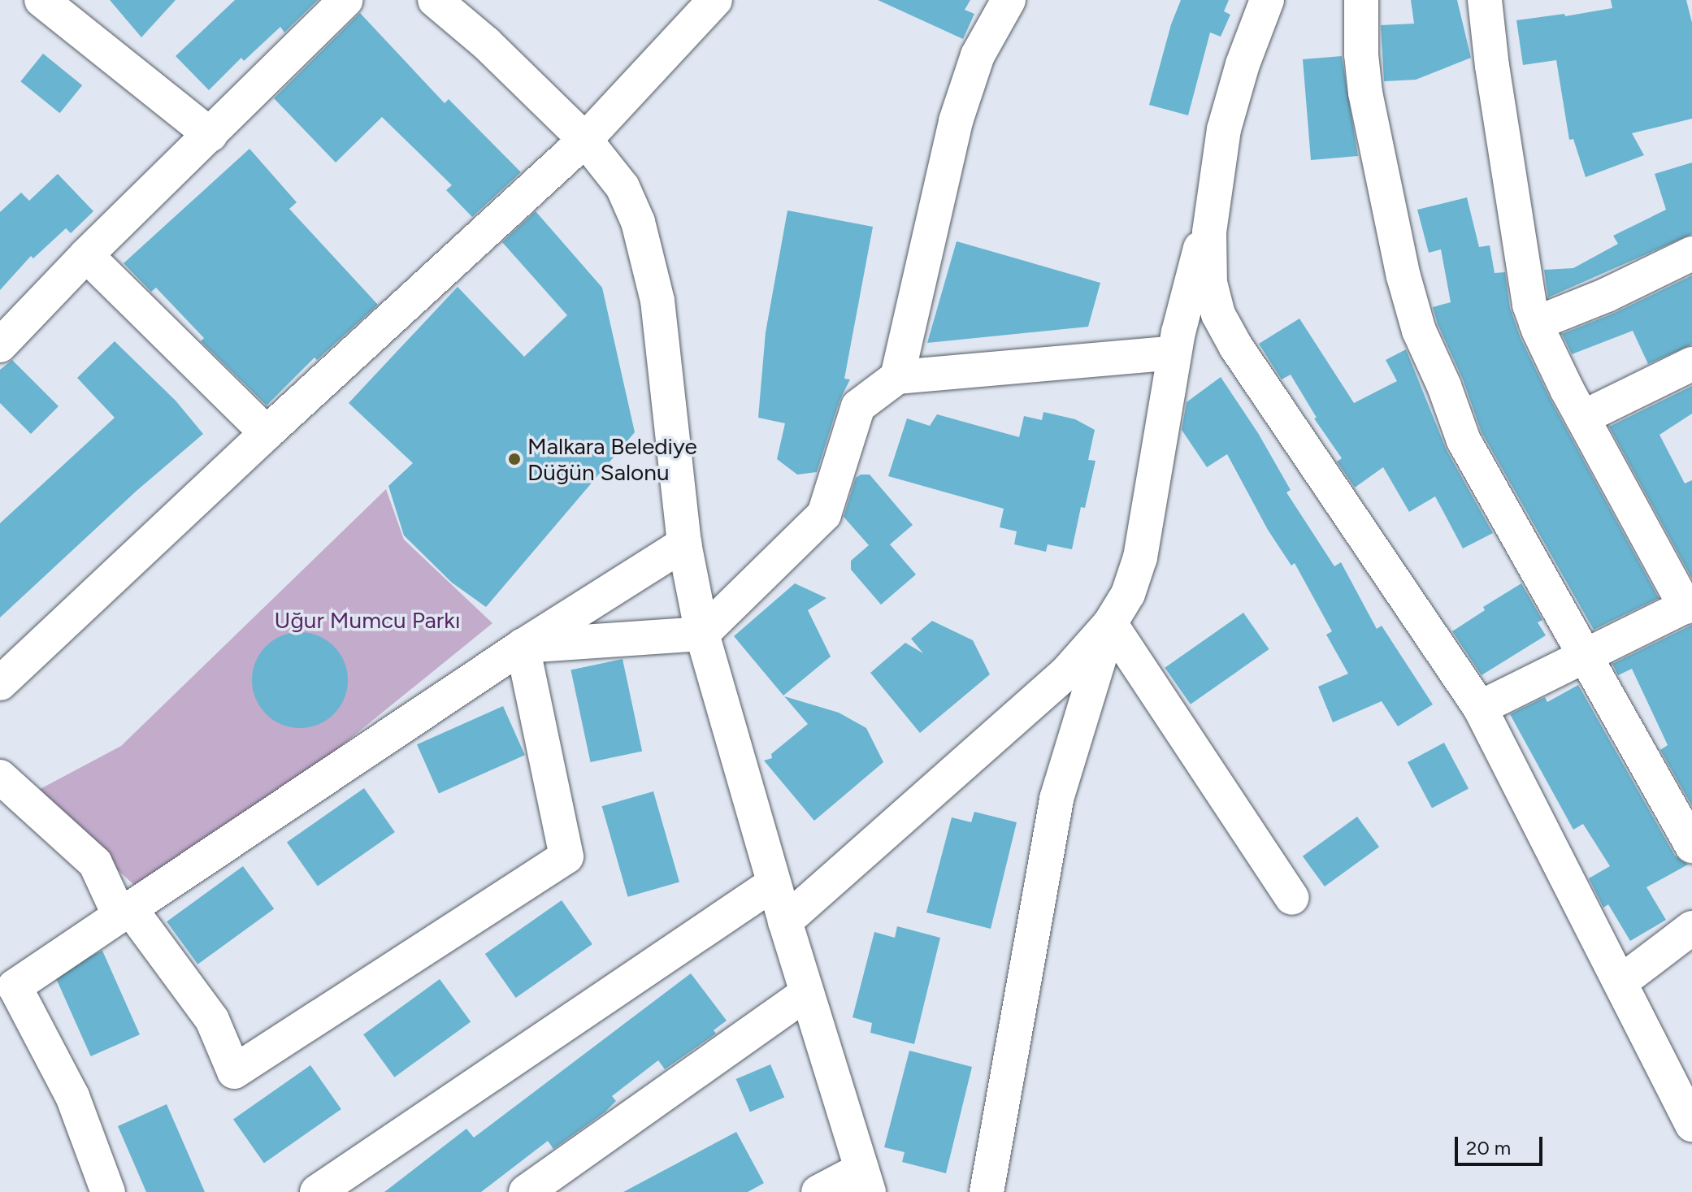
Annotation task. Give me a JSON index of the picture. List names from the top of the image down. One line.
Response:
{"parks":["Uğur Mumcu Parkı"],"places":["Malkara Belediye Düğün Salonu"],"scale_bar":"20 m"}
